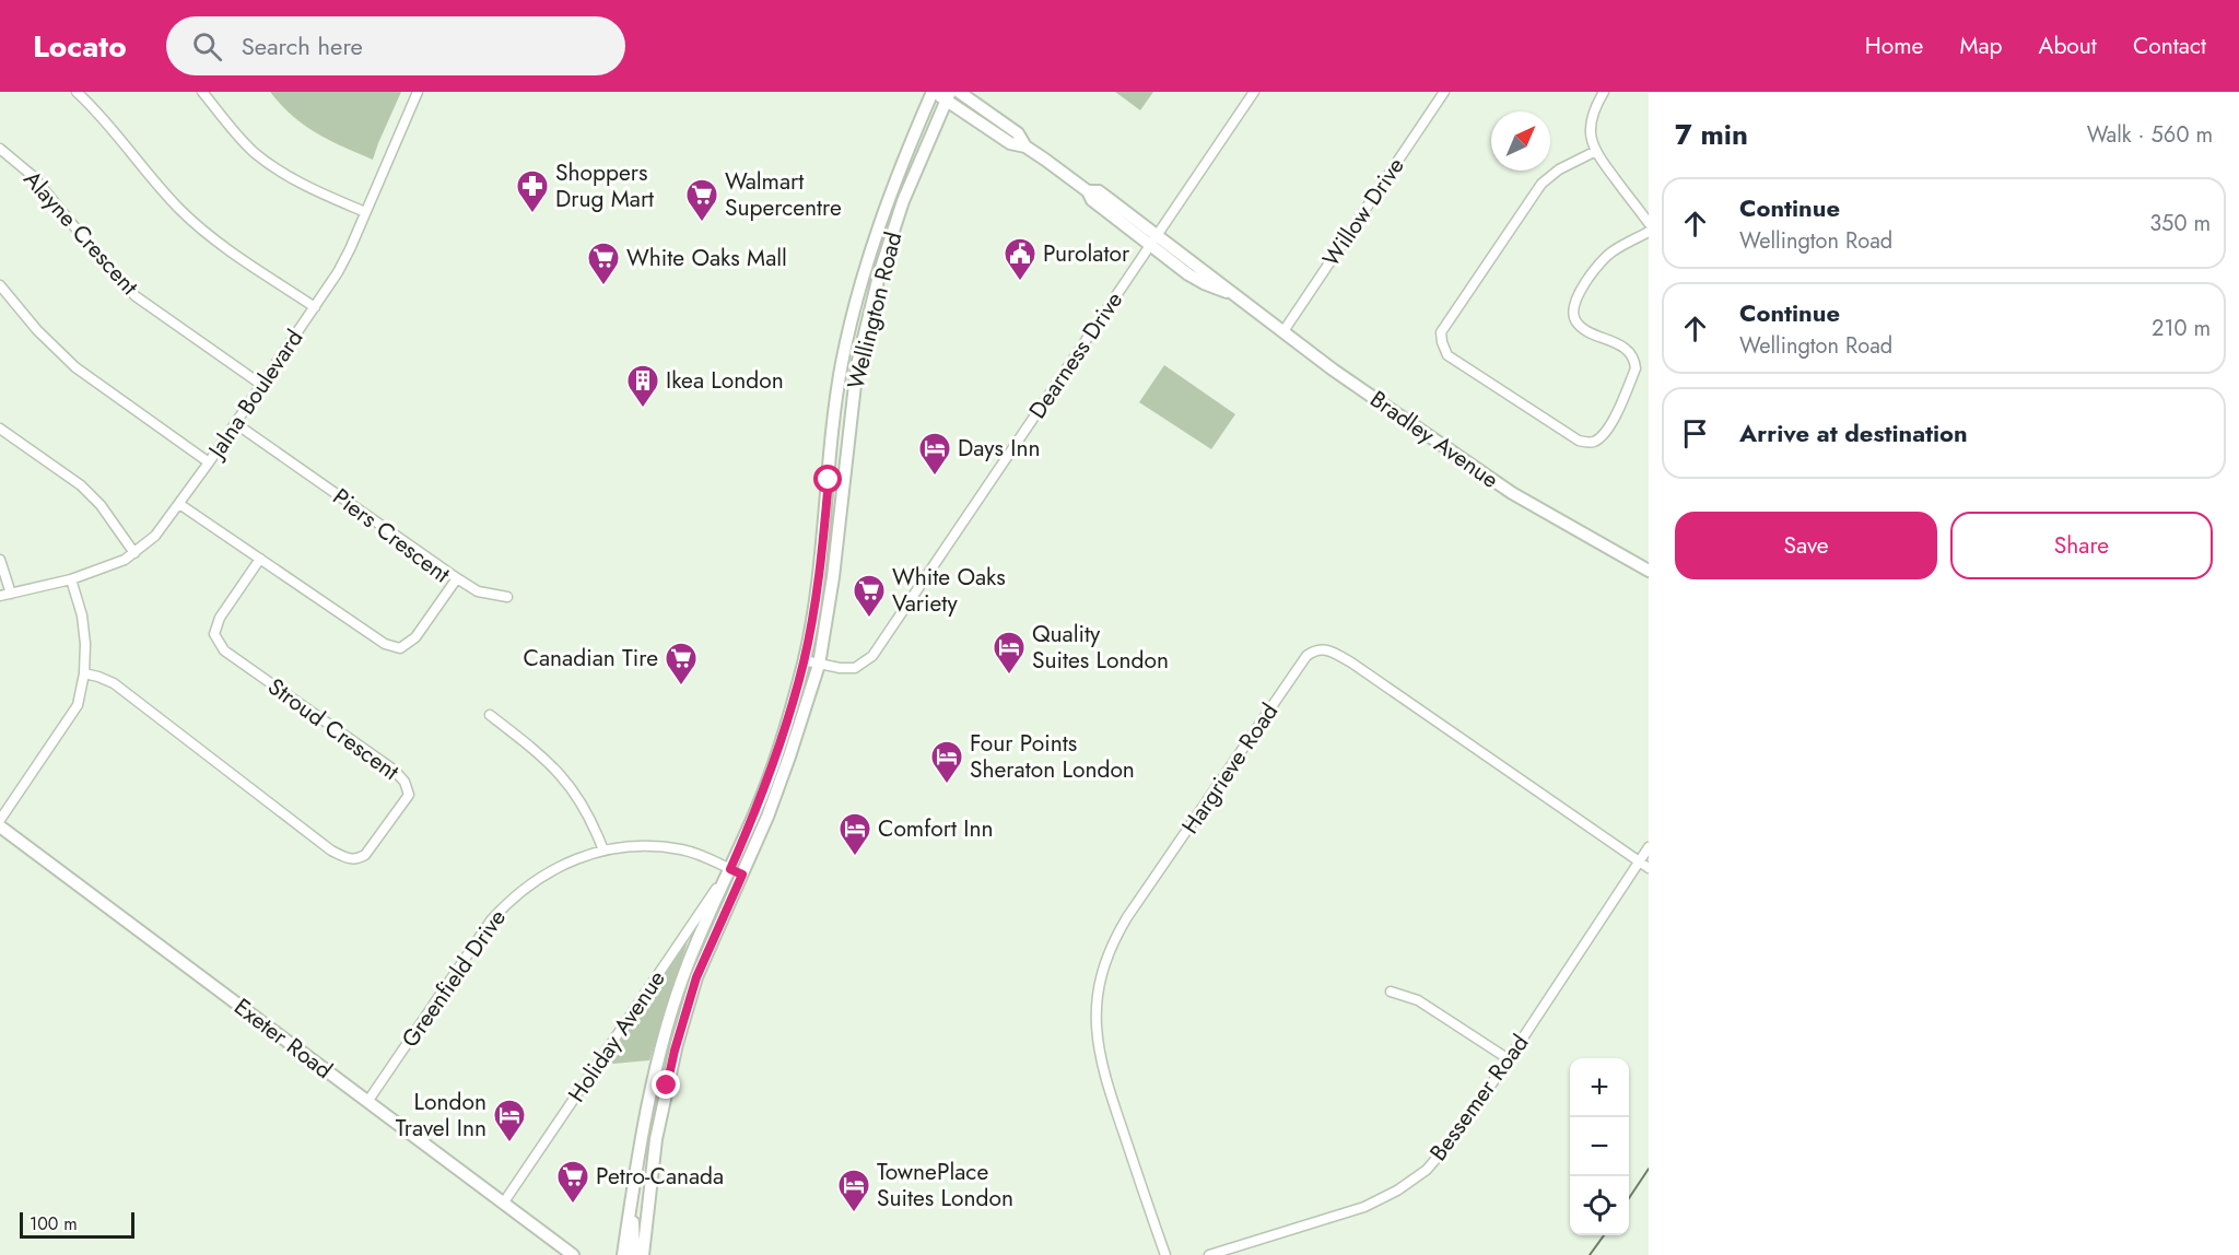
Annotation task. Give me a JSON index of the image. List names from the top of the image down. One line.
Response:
{"streets":{"main road":["Wellington Road","Bradley Avenue","Exeter Road"],"street":["Willow Drive","Alayne Crescent","Dearness Drive","Jalna Boulevard","Piers Crescent","Stroud Crescent","Hargrieve Road","Greenfield Drive","Holiday Avenue","Bessemer Road"]},"crossings":[["Willow Drive","Bradley Avenue"],["Alayne Crescent","Jalna Boulevard"],["Wellington Road","Dearness Drive"],["Wellington Road","Bradley Avenue"],["Wellington Road","Greenfield Drive"],["Wellington Road","Holiday Avenue"],["Dearness Drive","Bradley Avenue"],["Jalna Boulevard","Piers Crescent"],["Piers Crescent","Stroud Crescent"],["Hargrieve Road","Bessemer Road"],["Greenfield Drive","Holiday Avenue"],["Greenfield Drive","Exeter Road"],["Holiday Avenue","Exeter Road"]],"places":{"pharmacy":["Shoppers Drug Mart"],"supermarket":["Walmart Supercentre","White Oaks Mall","White Oaks Variety","Canadian Tire","Petro-Canada"],"public building":["Purolator"],"building":["Ikea London"],"hotel":["Days Inn","Quality Suites London","Four Points Sheraton London","Comfort Inn","London Travel Inn","TownePlace Suites London"]},"scale_bar":"100 m","north":"top right","page":{"header":"Locato","search":"Search here","nav":["Home","Map","About","Contact"],"heading":["7 min","Walk · 560 m"],"list":[["Continue","Wellington Road","350 m"],["Continue","Wellington Road","210 m"],"Arrive at destination"],"buttons":["Save","Share"],"map_buttons":["+","−"],"scale":"100 m"}}
